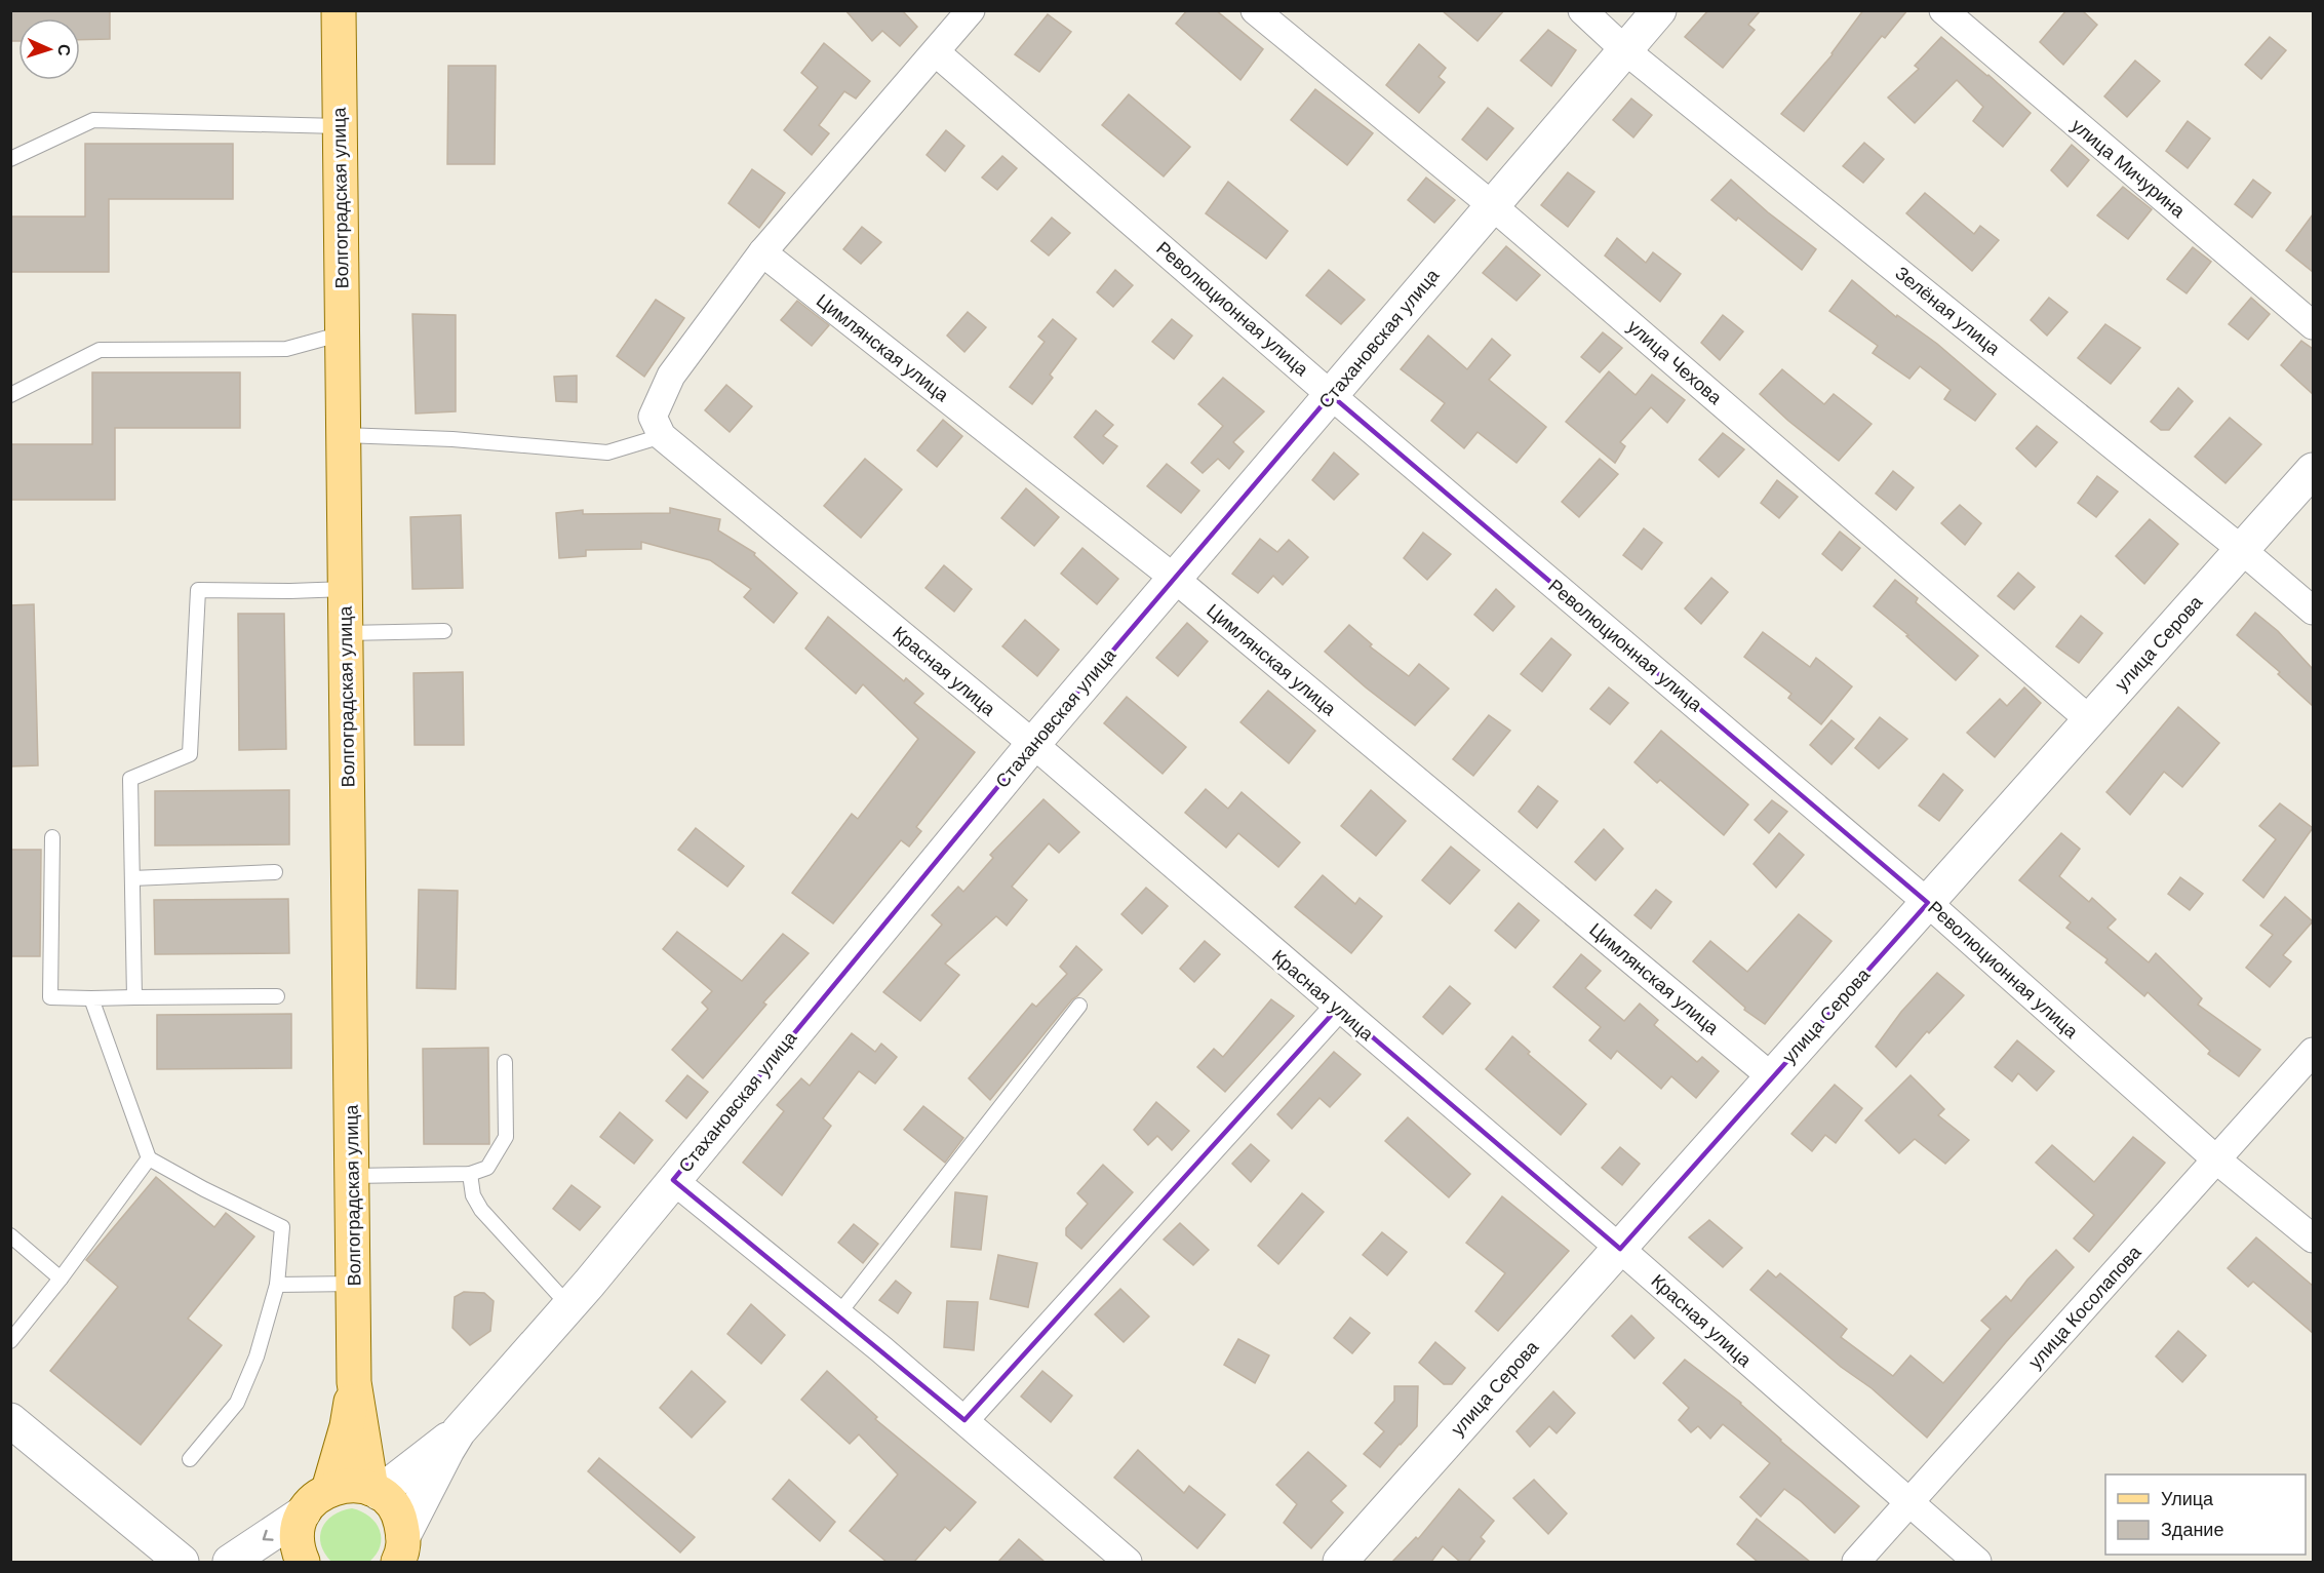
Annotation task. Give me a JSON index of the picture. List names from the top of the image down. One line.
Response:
{"streets":{"main road":["Волгоградская улица"],"street":["улица Мичурина","Революционная улица","Зелёная улица","Стахановская улица","Цимлянская улица","улица Чехова","улица Серова","Красная улица","улица Косолапова"]},"crossings":[["Волгоградская улица","Стахановская улица"],["Революционная улица","Стахановская улица"],["Революционная улица","улица Серова"],["Революционная улица","улица Косолапова"],["Зелёная улица","Стахановская улица"],["Зелёная улица","улица Серова"],["Стахановская улица","Цимлянская улица"],["Стахановская улица","улица Чехова"],["Стахановская улица","Красная улица"],["Цимлянская улица","улица Серова"],["улица Чехова","улица Серова"],["улица Серова","Красная улица"],["Красная улица","улица Косолапова"]],"legend":["Улица","Здание"],"north":"right"}
